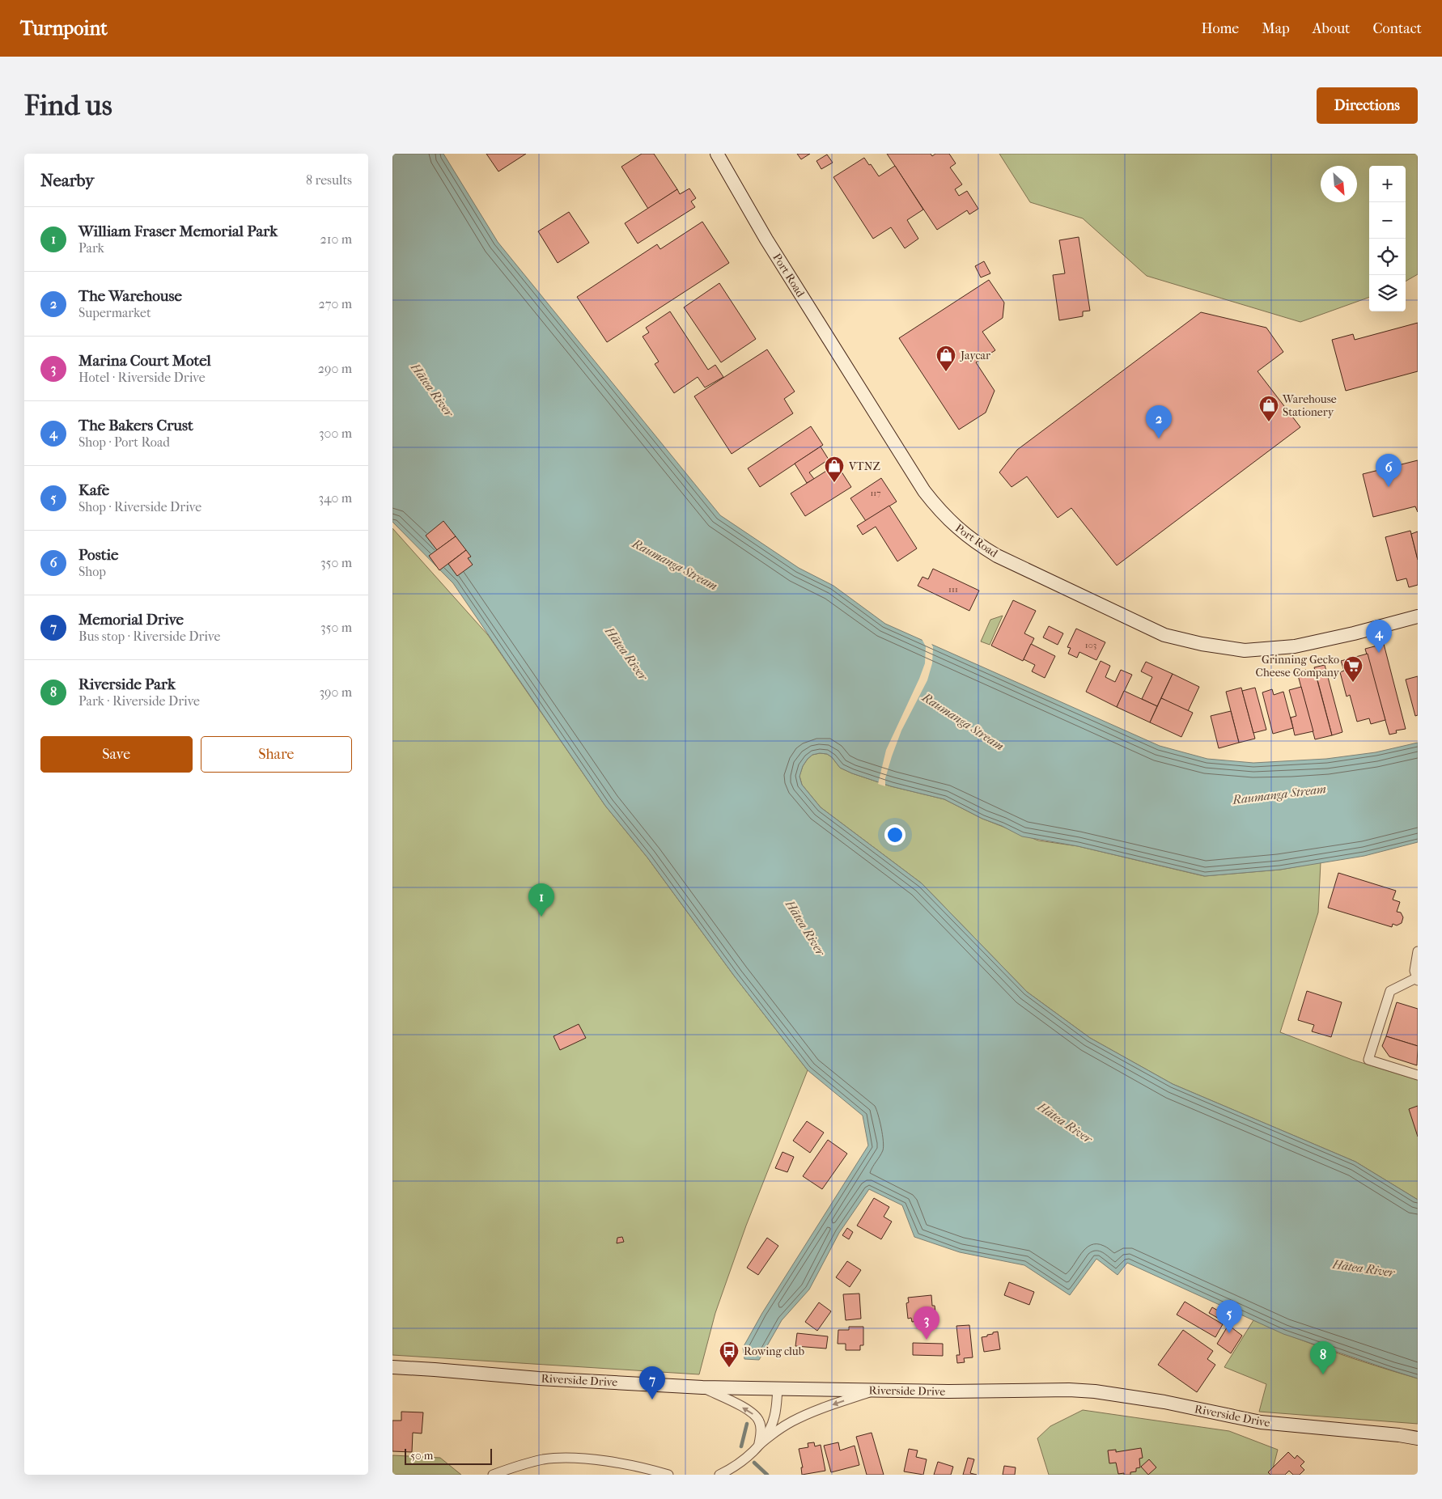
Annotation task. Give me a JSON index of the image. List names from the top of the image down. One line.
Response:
{"streets":{"main road":["Port Road","Riverside Drive"]},"water":["Hātea River","Raumanga Stream"],"places":{"shop":["Jaycar","Warehouse Stationery","VTNZ"],"supermarket":["Grinning Gecko Cheese Company"],"bus stop":["Rowing club"]},"house_numbers":["117","111","103"],"scale_bar":"50 m","north":"bottom right","page":{"header":"Turnpoint","nav":["Home","Map","About","Contact"],"buttons":["Directions",["Save","Share"]],"title":"Find us","heading":["Nearby","8 results"],"map_buttons":["+","−"],"list":[{"mark":"1","name":"William Fraser Memorial Park","note":"Park","value":"210 m"},{"mark":"2","name":"The Warehouse","note":"Supermarket","value":"270 m"},{"mark":"3","name":"Marina Court Motel","note":"Hotel · Riverside Drive","value":"290 m"},{"mark":"4","name":"The Bakers Crust","note":"Shop · Port Road","value":"300 m"},{"mark":"5","name":"Kafe","note":"Shop · Riverside Drive","value":"340 m"},{"mark":"6","name":"Postie","note":"Shop","value":"350 m"},{"mark":"7","name":"Memorial Drive","note":"Bus stop · Riverside Drive","value":"350 m"},{"mark":"8","name":"Riverside Park","note":"Park · Riverside Drive","value":"390 m"}],"pins":["2","6","4","1","5","3","8","7"],"scale":"50 m"}}
